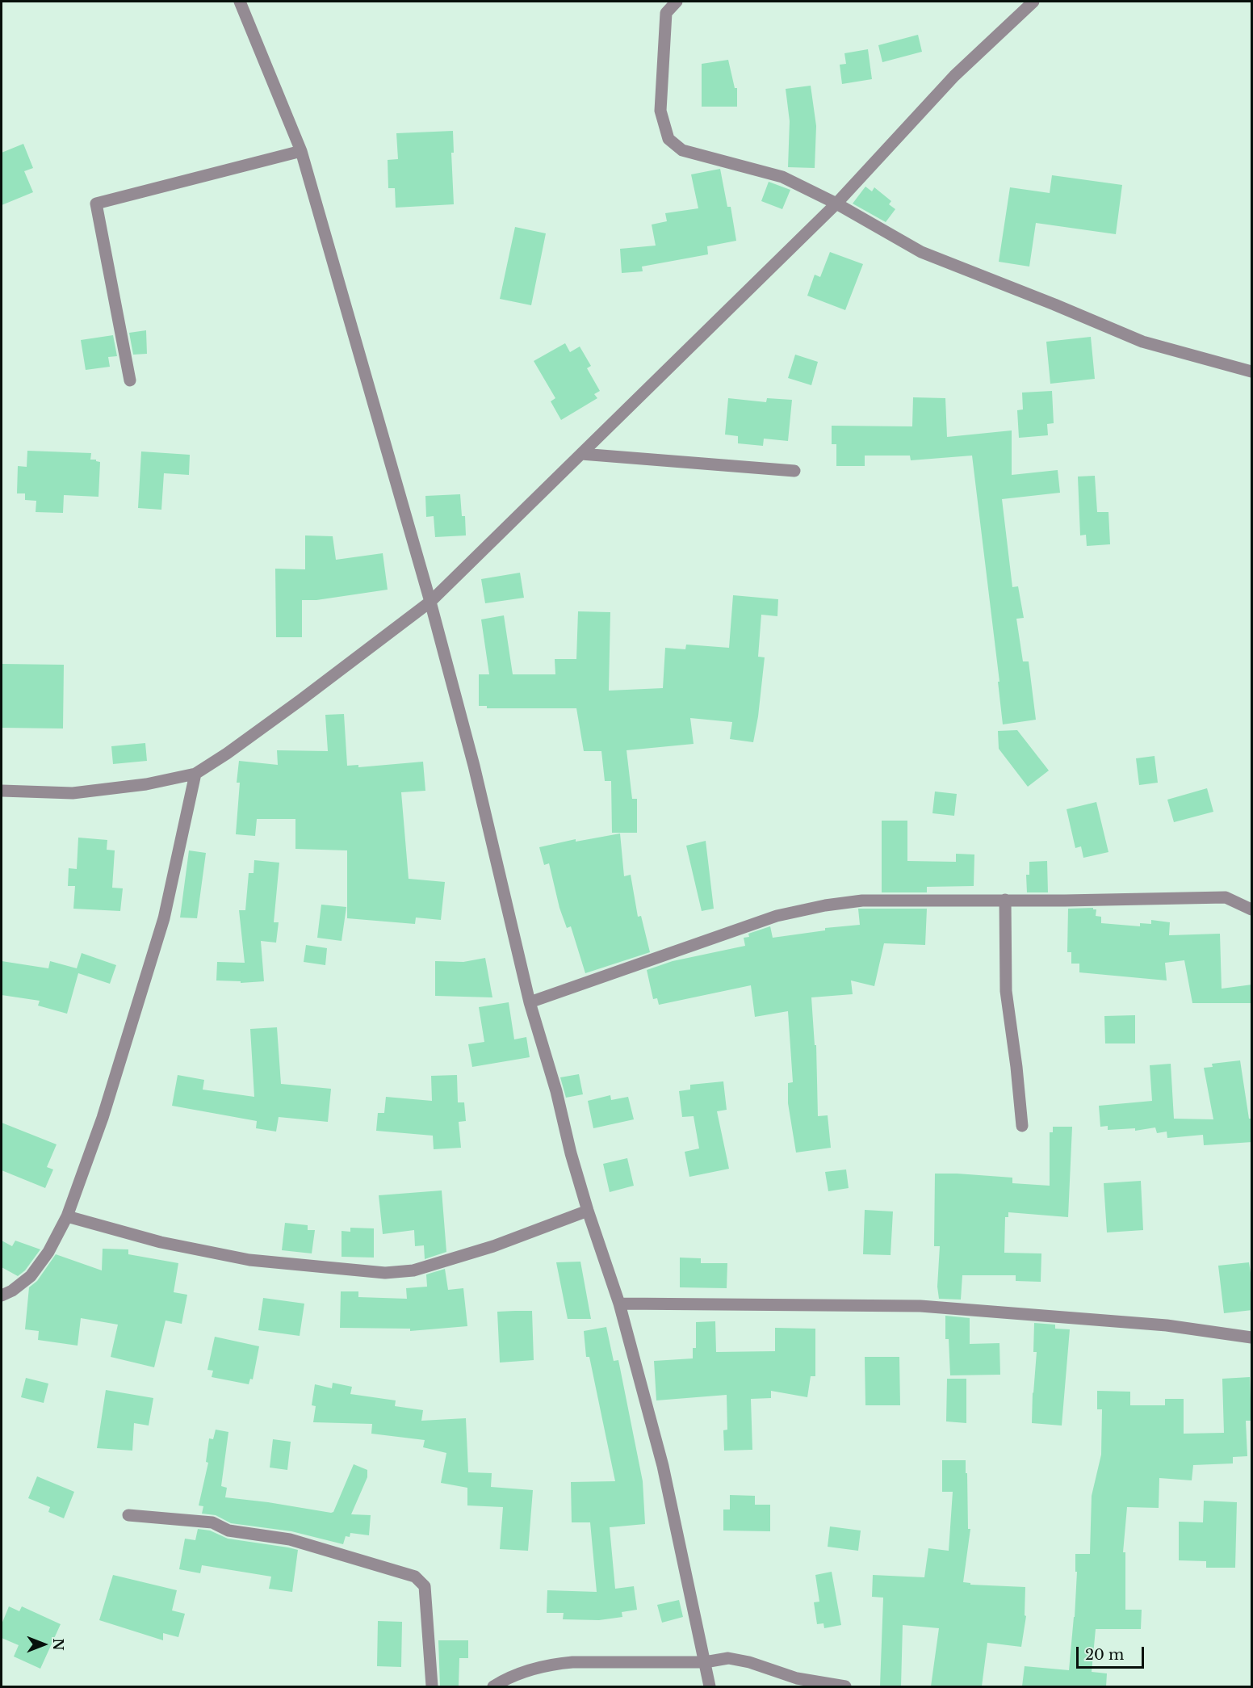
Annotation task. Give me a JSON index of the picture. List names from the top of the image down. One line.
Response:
{"scale_bar":"20 m","north":"right"}
